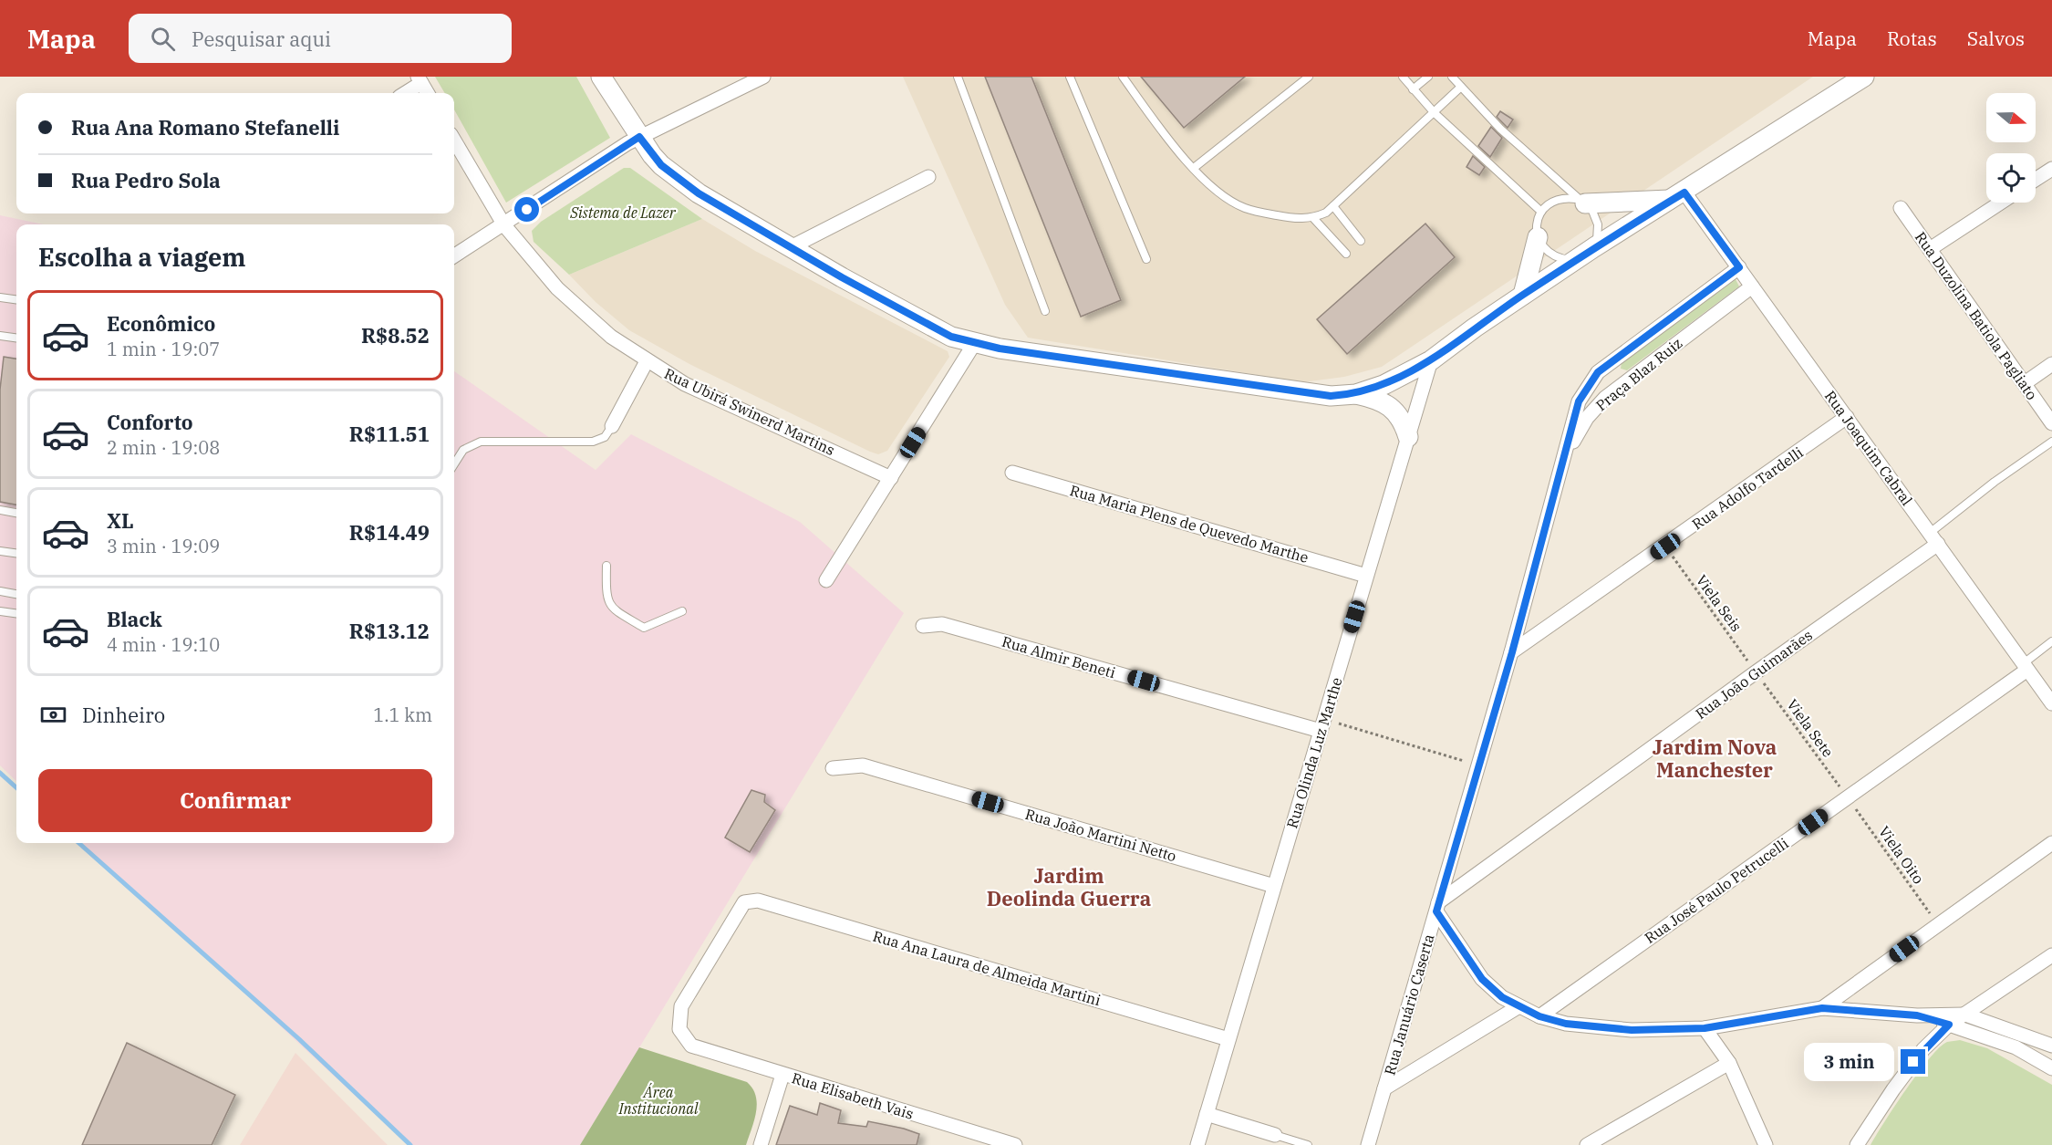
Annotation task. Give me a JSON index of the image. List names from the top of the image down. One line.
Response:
{"streets":{"street":["Rua Duzolina Batiola Pagliato","Praça Blaz Ruiz","Rua Ubirá Swinerd Martins","Rua Joaquim Cabral","Rua Adolfo Tardelli","Rua Maria Plens de Quevedo Marthe","Rua Almir Beneti","Rua João Guimarães","Rua Olinda Luz Marthe","Rua João Martini Netto","Rua José Paulo Petrucelli","Rua Ana Laura de Almeida Martini","Rua Januário Caserta","Rua Elisabeth Vais"],"path":["Viela Seis","Viela Sete","Viela Oito"]},"crossings":[["Praça Blaz Ruiz","Rua Joaquim Cabral"],["Praça Blaz Ruiz","Rua Januário Caserta"],["Rua Joaquim Cabral","Rua Adolfo Tardelli"],["Rua Joaquim Cabral","Rua João Guimarães"],["Rua Joaquim Cabral","Rua José Paulo Petrucelli"],["Rua Adolfo Tardelli","Viela Seis"],["Rua Adolfo Tardelli","Rua Januário Caserta"],["Rua Maria Plens de Quevedo Marthe","Rua Olinda Luz Marthe"],["Viela Seis","Rua João Guimarães"],["Viela Seis","Viela Sete"],["Rua Almir Beneti","Rua Olinda Luz Marthe"],["Rua João Guimarães","Viela Sete"],["Rua João Guimarães","Rua Januário Caserta"],["Viela Sete","Viela Oito"],["Viela Sete","Rua José Paulo Petrucelli"],["Rua Olinda Luz Marthe","Rua João Martini Netto"],["Rua Olinda Luz Marthe","Rua Ana Laura de Almeida Martini"],["Viela Oito","Rua José Paulo Petrucelli"],["Rua Ana Laura de Almeida Martini","Rua Elisabeth Vais"]],"districts":["Jardim Nova Manchester","Jardim Deolinda Guerra"],"parks":["Sistema de Lazer","Área Institucional"],"north":"right","page":{"header":"Mapa","search":"Pesquisar aqui","nav":["Mapa","Rotas","Salvos"],"banner":["Rua Ana Romano Stefanelli","Rua Pedro Sola"],"heading":"Escolha a viagem","list":[{"name":"Econômico","note":"1 min · 19:07","value":"R$8.52"},{"name":"Conforto","note":"2 min · 19:08","value":"R$11.51"},{"name":"XL","note":"3 min · 19:09","value":"R$14.49"},{"name":"Black","note":"4 min · 19:10","value":"R$13.12"}],"pay":["Dinheiro","1.1 km"],"buttons":"Confirmar","bubble":"3 min"}}
